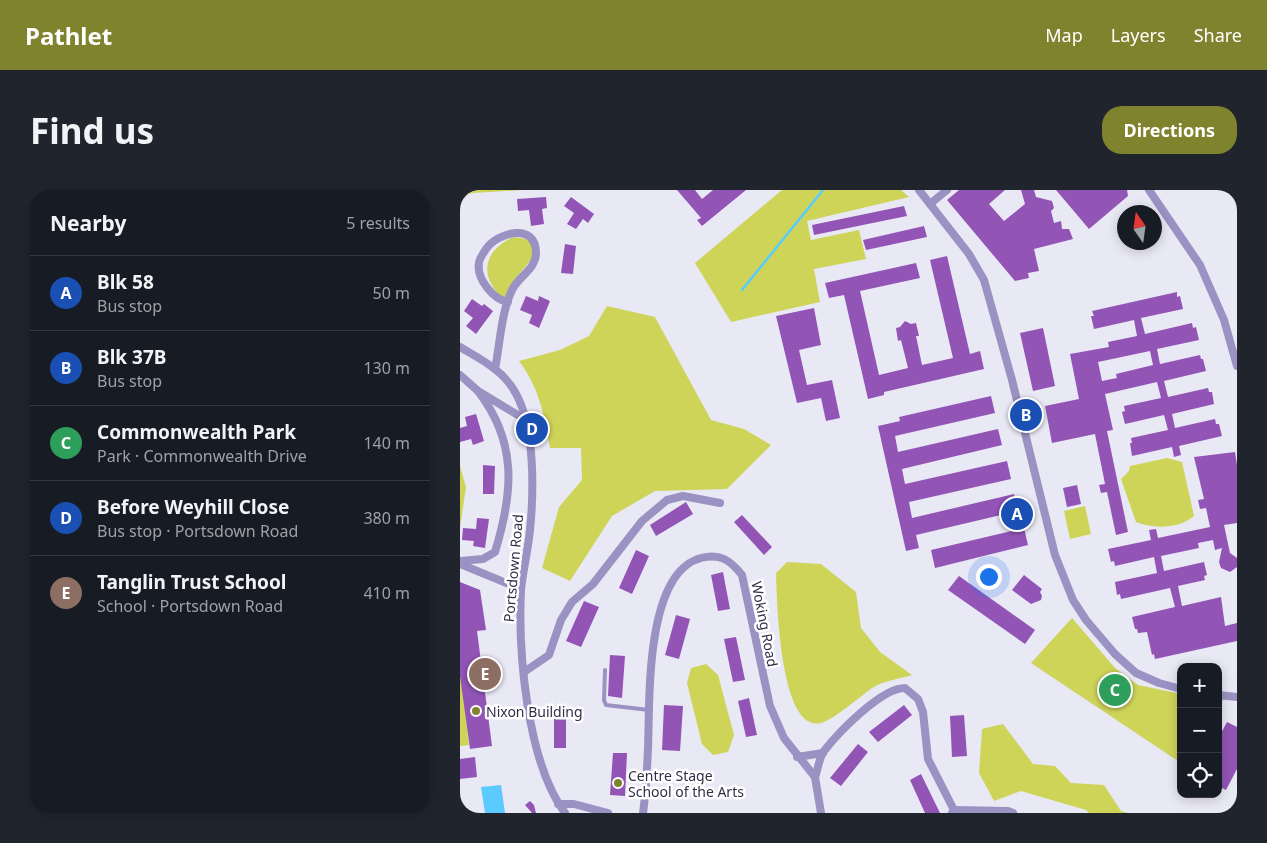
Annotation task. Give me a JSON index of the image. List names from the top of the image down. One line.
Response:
{"streets":{"street":["Portsdown Road","Woking Road"]},"places":["Nixon Building","Centre Stage School of the Arts"],"north":"top","page":{"header":"Pathlet","nav":["Map","Layers","Share"],"buttons":"Directions","title":"Find us","heading":["Nearby","5 results"],"list":[{"mark":"A","name":"Blk 58","note":"Bus stop","value":"50 m"},{"mark":"B","name":"Blk 37B","note":"Bus stop","value":"130 m"},{"mark":"C","name":"Commonwealth Park","note":"Park · Commonwealth Drive","value":"140 m"},{"mark":"D","name":"Before Weyhill Close","note":"Bus stop · Portsdown Road","value":"380 m"},{"mark":"E","name":"Tanglin Trust School","note":"School · Portsdown Road","value":"410 m"}],"pins":["B","D","A","E","C"],"map_buttons":["+","−"]}}
